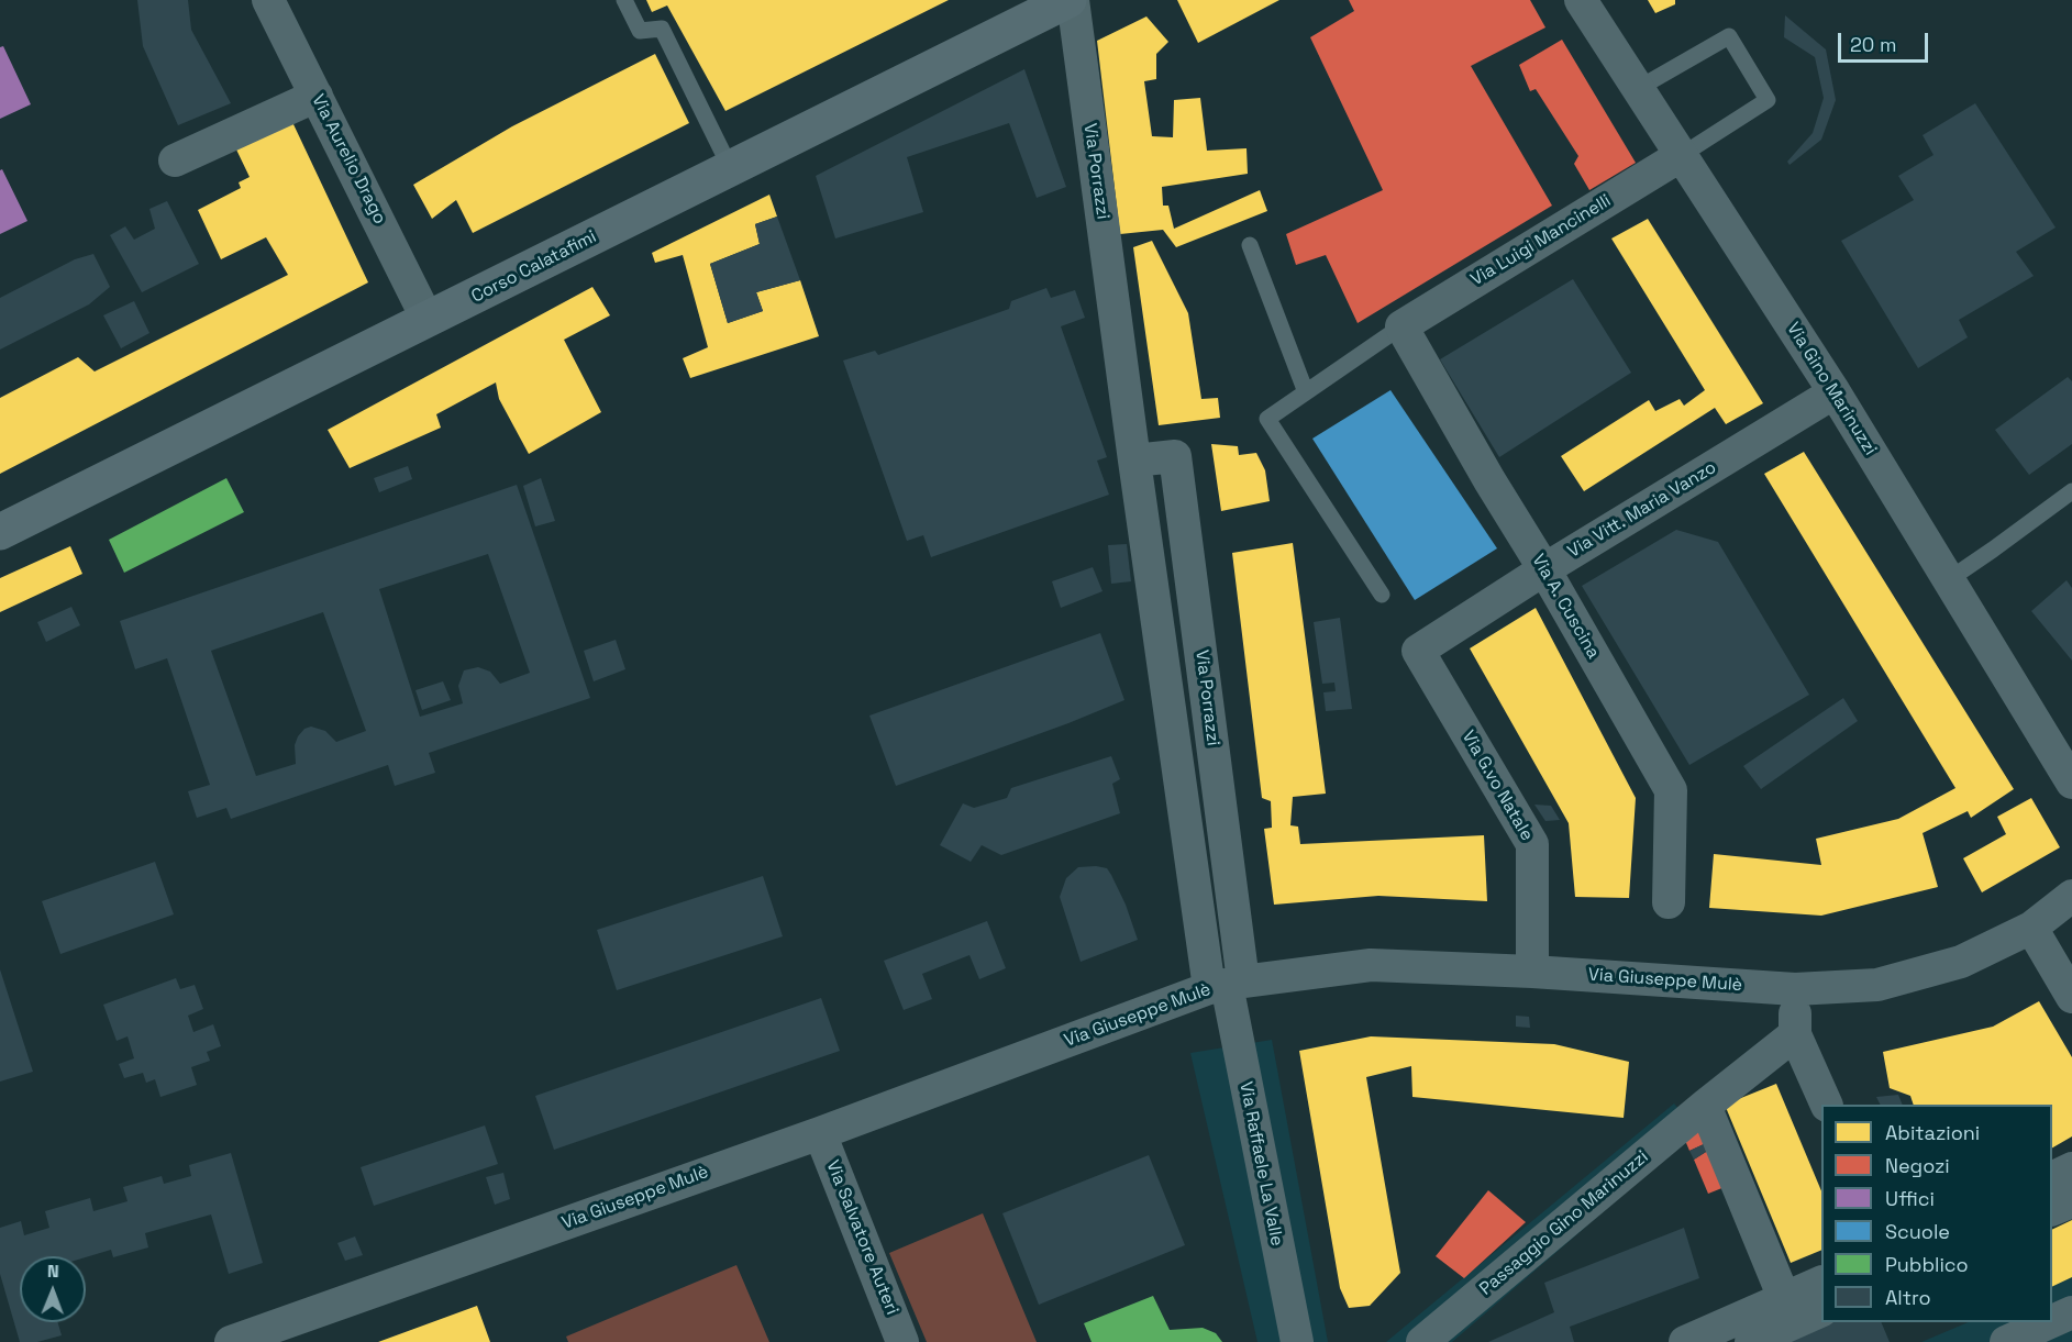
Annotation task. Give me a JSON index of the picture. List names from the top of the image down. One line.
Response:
{"streets":{"main road":["Corso Calatafimi"],"street":["Via Aurelio Drago","Via Porrazzi","Via Luigi Mancinelli","Via Gino Marinuzzi","Via Vitt. Maria Vanzo","Via A. Cuscina","Via G.vo Natale","Via Giuseppe Mulè","Via Raffaele La Valle","Passaggio Gino Marinuzzi","Via Salvatore Auteri"]},"crossings":[["Via Aurelio Drago","Corso Calatafimi"],["Via Porrazzi","Corso Calatafimi"],["Via Porrazzi","Via Giuseppe Mulè"],["Via Porrazzi","Via Raffaele La Valle"],["Via Luigi Mancinelli","Via Gino Marinuzzi"],["Via Luigi Mancinelli","Via A. Cuscina"],["Via Gino Marinuzzi","Via Vitt. Maria Vanzo"],["Via Vitt. Maria Vanzo","Via A. Cuscina"],["Via Vitt. Maria Vanzo","Via G.vo Natale"],["Via G.vo Natale","Via Giuseppe Mulè"],["Via Giuseppe Mulè","Via Raffaele La Valle"],["Via Giuseppe Mulè","Via Salvatore Auteri"]],"legend":["Abitazioni","Negozi","Uffici","Scuole","Pubblico","Altro"],"scale_bar":"20 m","north":"top"}
